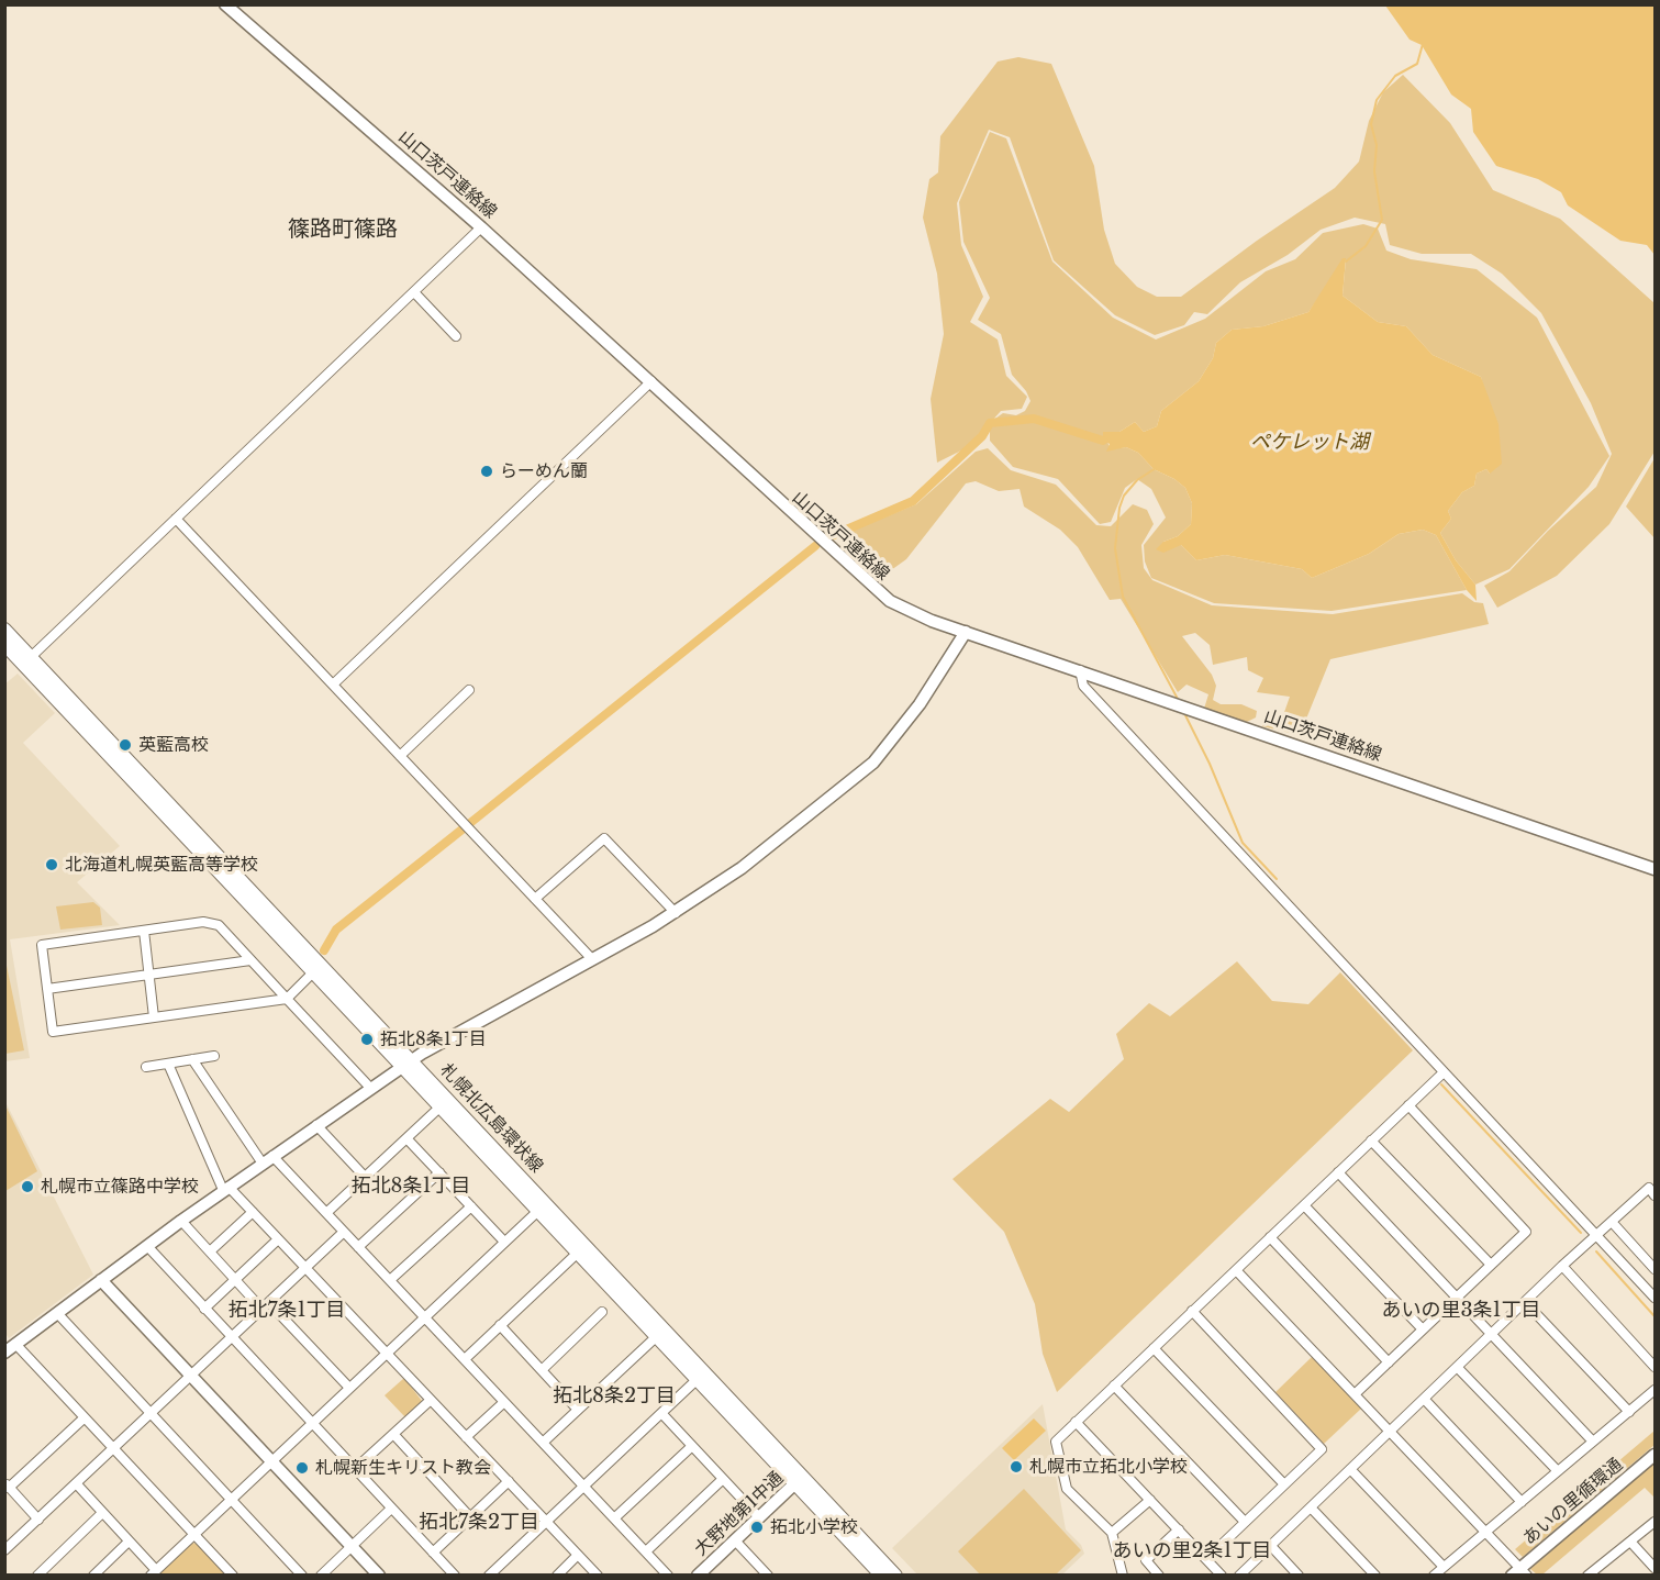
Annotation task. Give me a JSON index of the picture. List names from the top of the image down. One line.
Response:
{"streets":{"main road":["札幌北広島環状線"],"street":["山口茨戸連絡線","あいの里循環通","大野地第1中通"]},"crossings":[["札幌北広島環状線","大野地第1中通"]],"districts":["篠路町篠路","拓北8条1丁目","拓北7条1丁目","あいの里3条1丁目","拓北8条2丁目","拓北7条2丁目","あいの里2条1丁目"],"water":["ペケレット湖"],"places":["らーめん蘭","英藍高校","北海道札幌英藍高等学校","拓北8条1丁目","札幌市立篠路中学校","札幌市立拓北小学校","札幌新生キリスト教会","拓北小学校"]}
